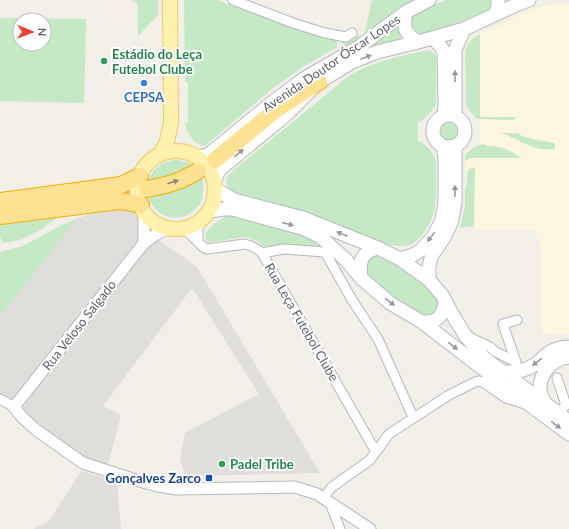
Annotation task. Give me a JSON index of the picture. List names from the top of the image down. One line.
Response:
{"streets":{"main road":["Avenida Doutor Óscar Lopes"],"street":["Rua Leça Futebol Clube","Rua Veloso Salgado"]},"places":{"other":["Estádio do Leça Futebol Clube","CEPSA","Padel Tribe"],"transit":["Gonçalves Zarco"]},"north":"right"}
